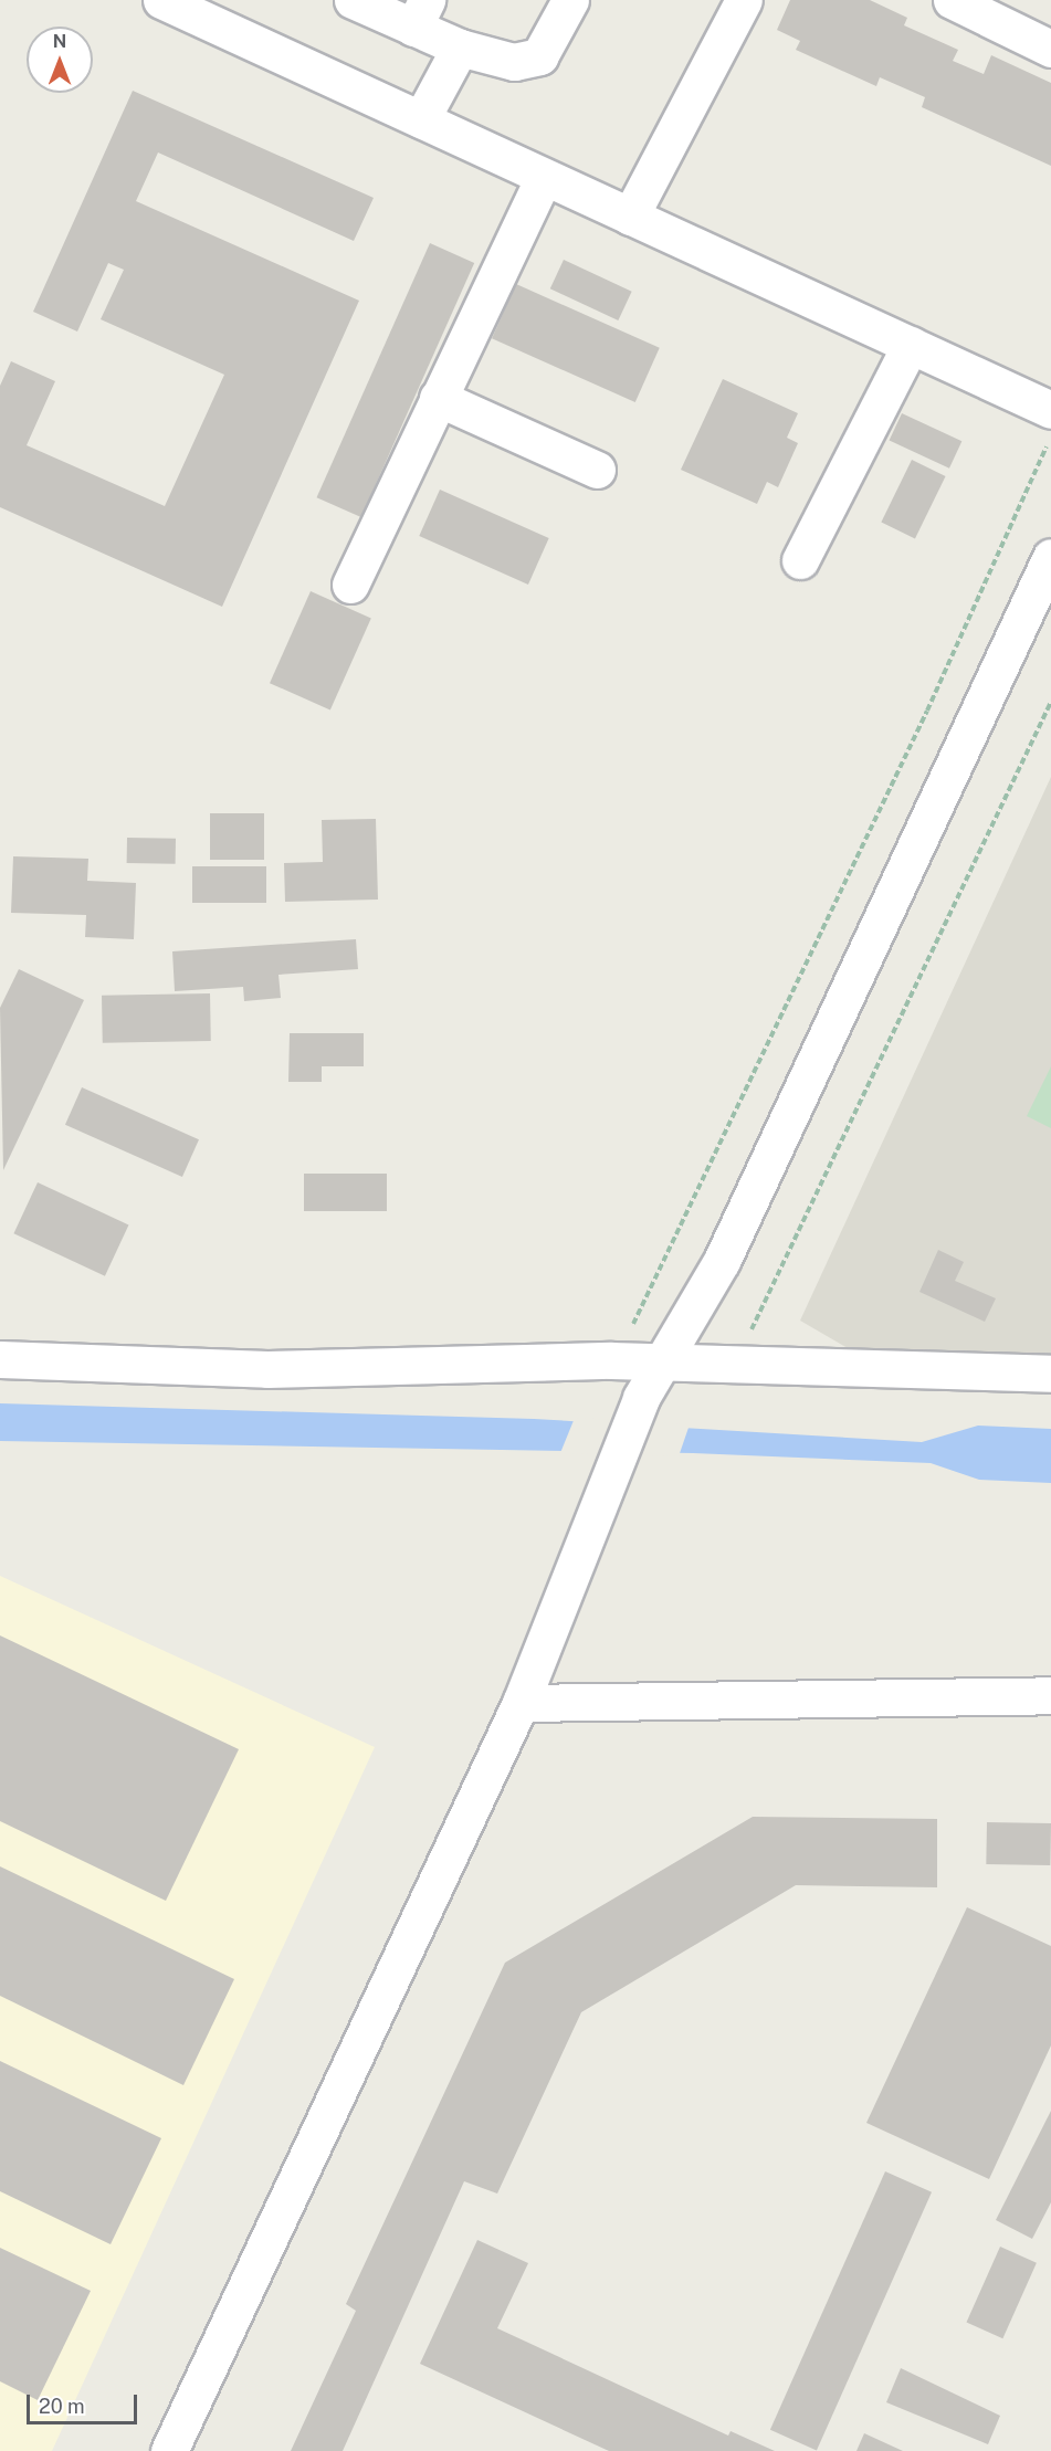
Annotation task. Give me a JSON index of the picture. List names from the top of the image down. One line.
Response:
{"scale_bar":"20 m","north":"top"}
